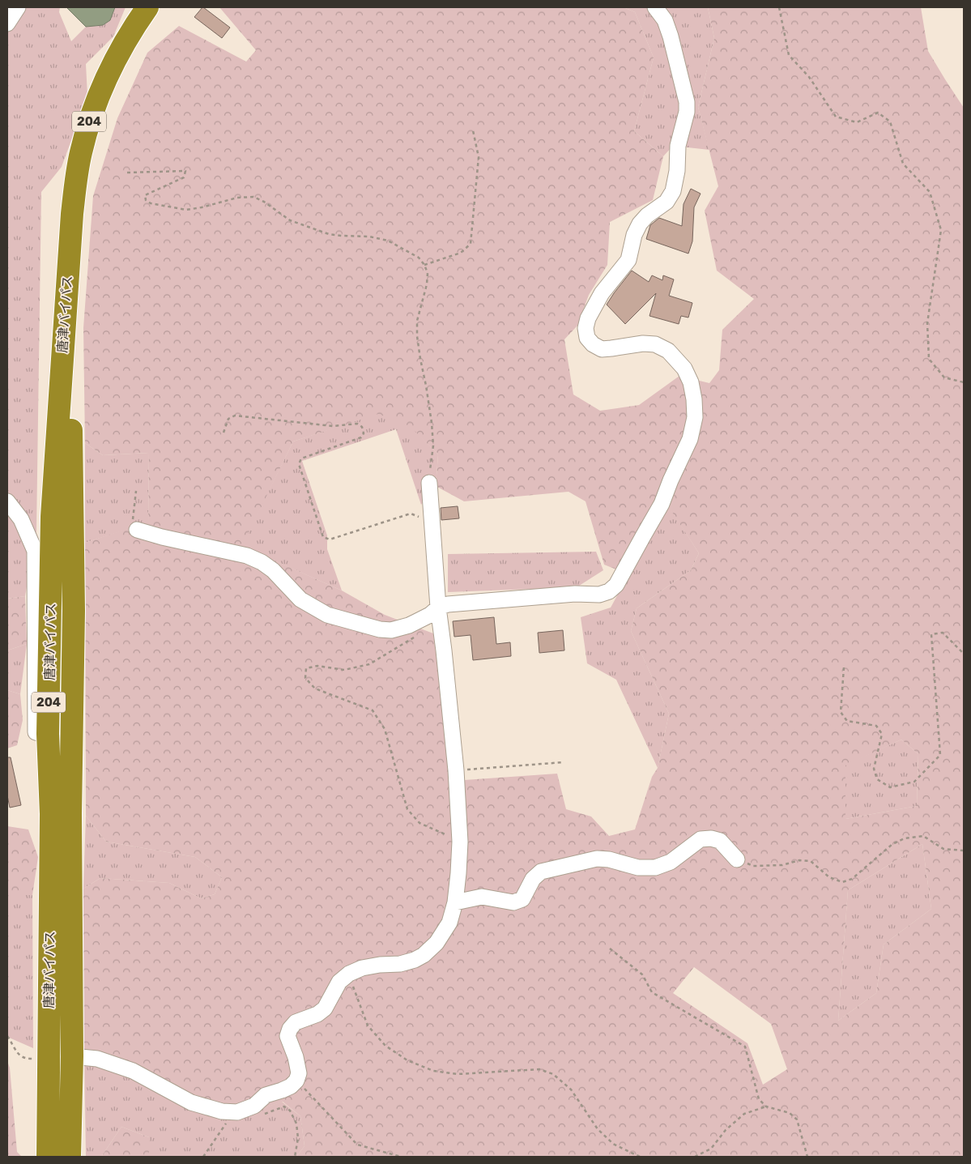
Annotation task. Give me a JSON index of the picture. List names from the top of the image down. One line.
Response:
{"streets":{"highway":["204","唐津バイパス"]}}
